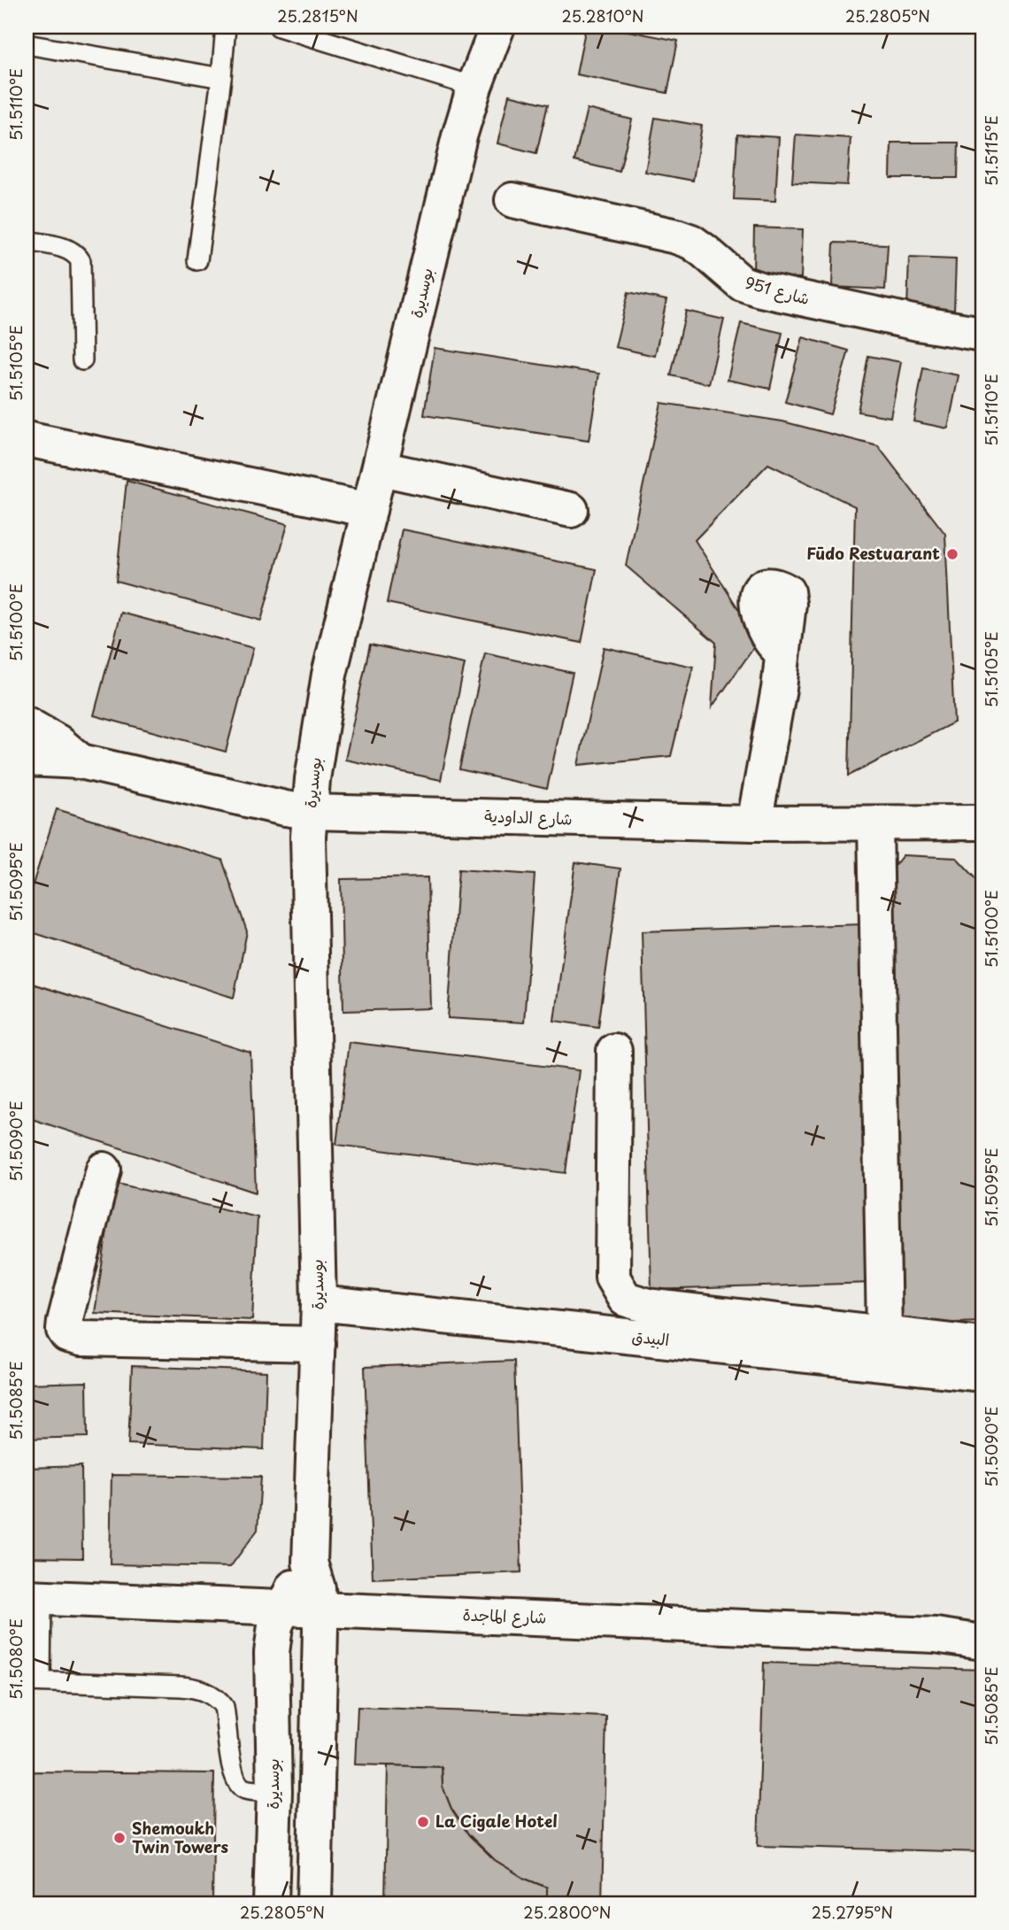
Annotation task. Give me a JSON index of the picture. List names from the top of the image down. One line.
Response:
{"streets":{"street":["شارع 951","بوسديرة","شارع الداودية","البيدق","شارع الماجدة"]},"crossings":[["بوسديرة","شارع الداودية"],["بوسديرة","البيدق"],["بوسديرة","شارع الماجدة"]],"places":["Fūdo Restuarant","La Cigale Hotel","Shemoukh Twin Towers"],"coordinates":["25.2815°N","25.2810°N","25.2805°N","51.5110°E","51.5115°E","51.5105°E","51.5100°E","51.5095°E","51.5090°E","51.5085°E","51.5080°E","25.2800°N","25.2795°N"]}
